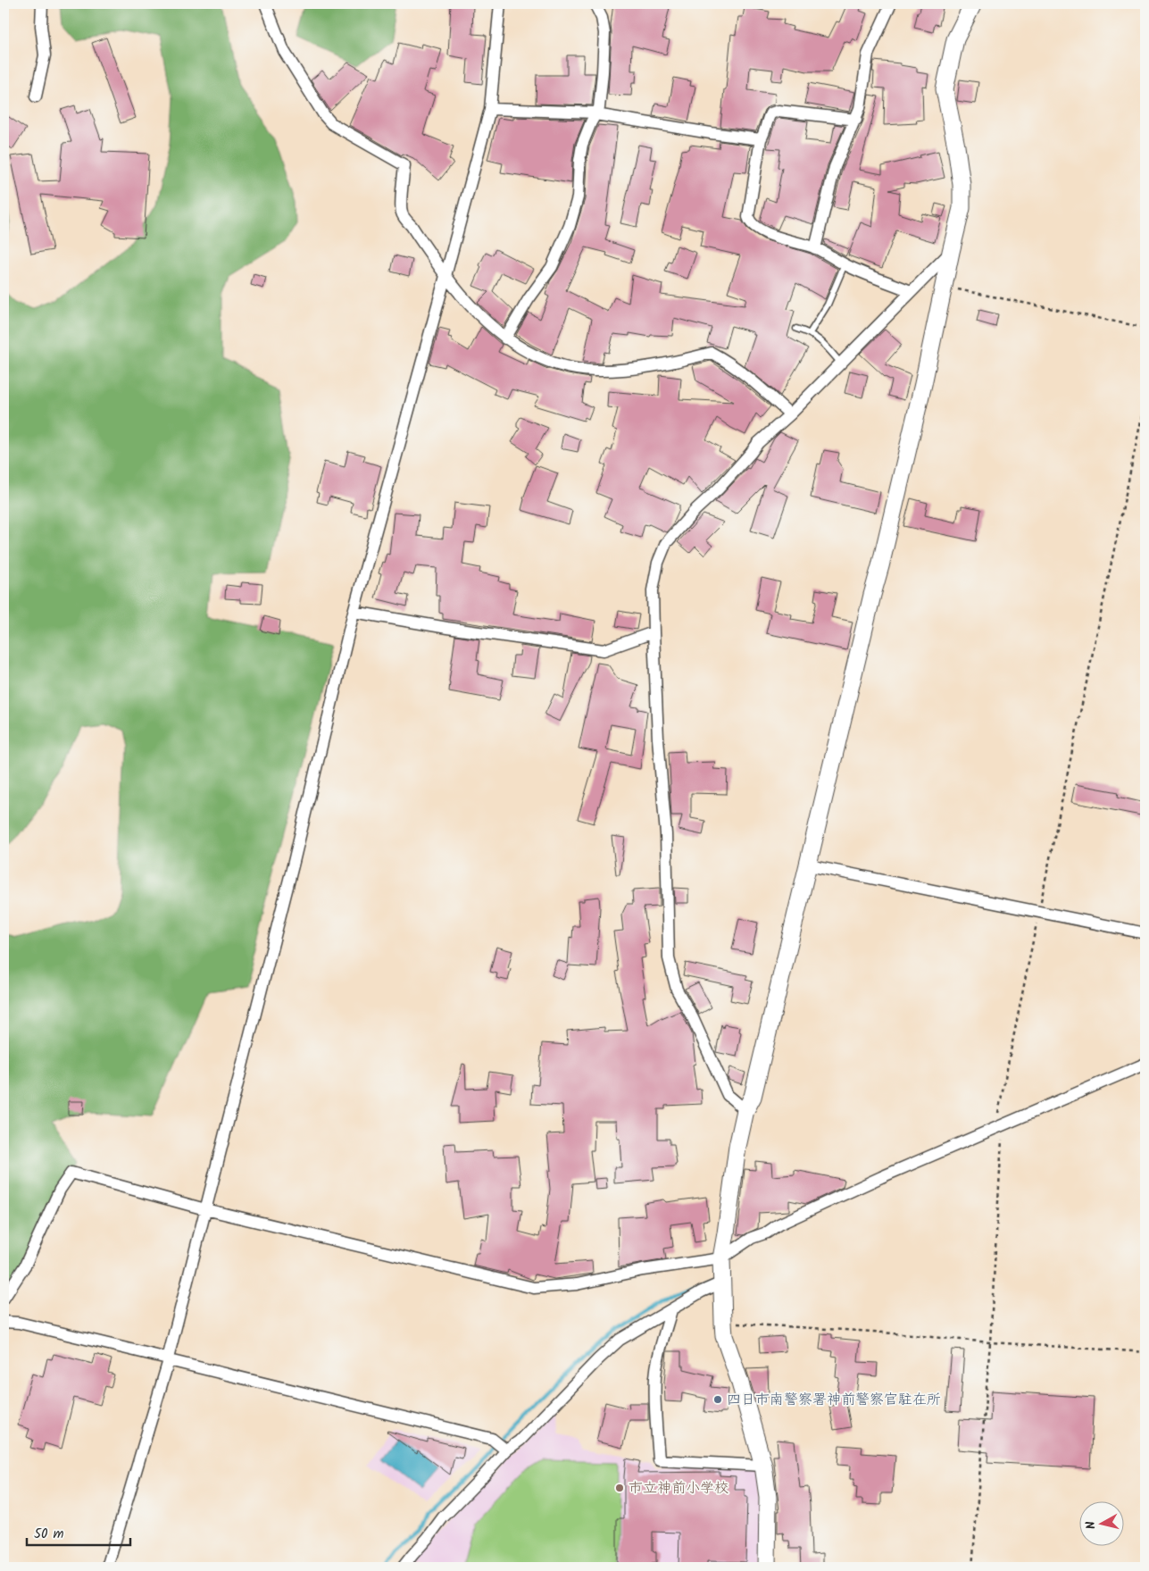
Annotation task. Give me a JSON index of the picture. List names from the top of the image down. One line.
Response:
{"places":["四日市南警察署神前警察官駐在所","市立神前小学校"],"scale_bar":"50 m","north":"left"}
